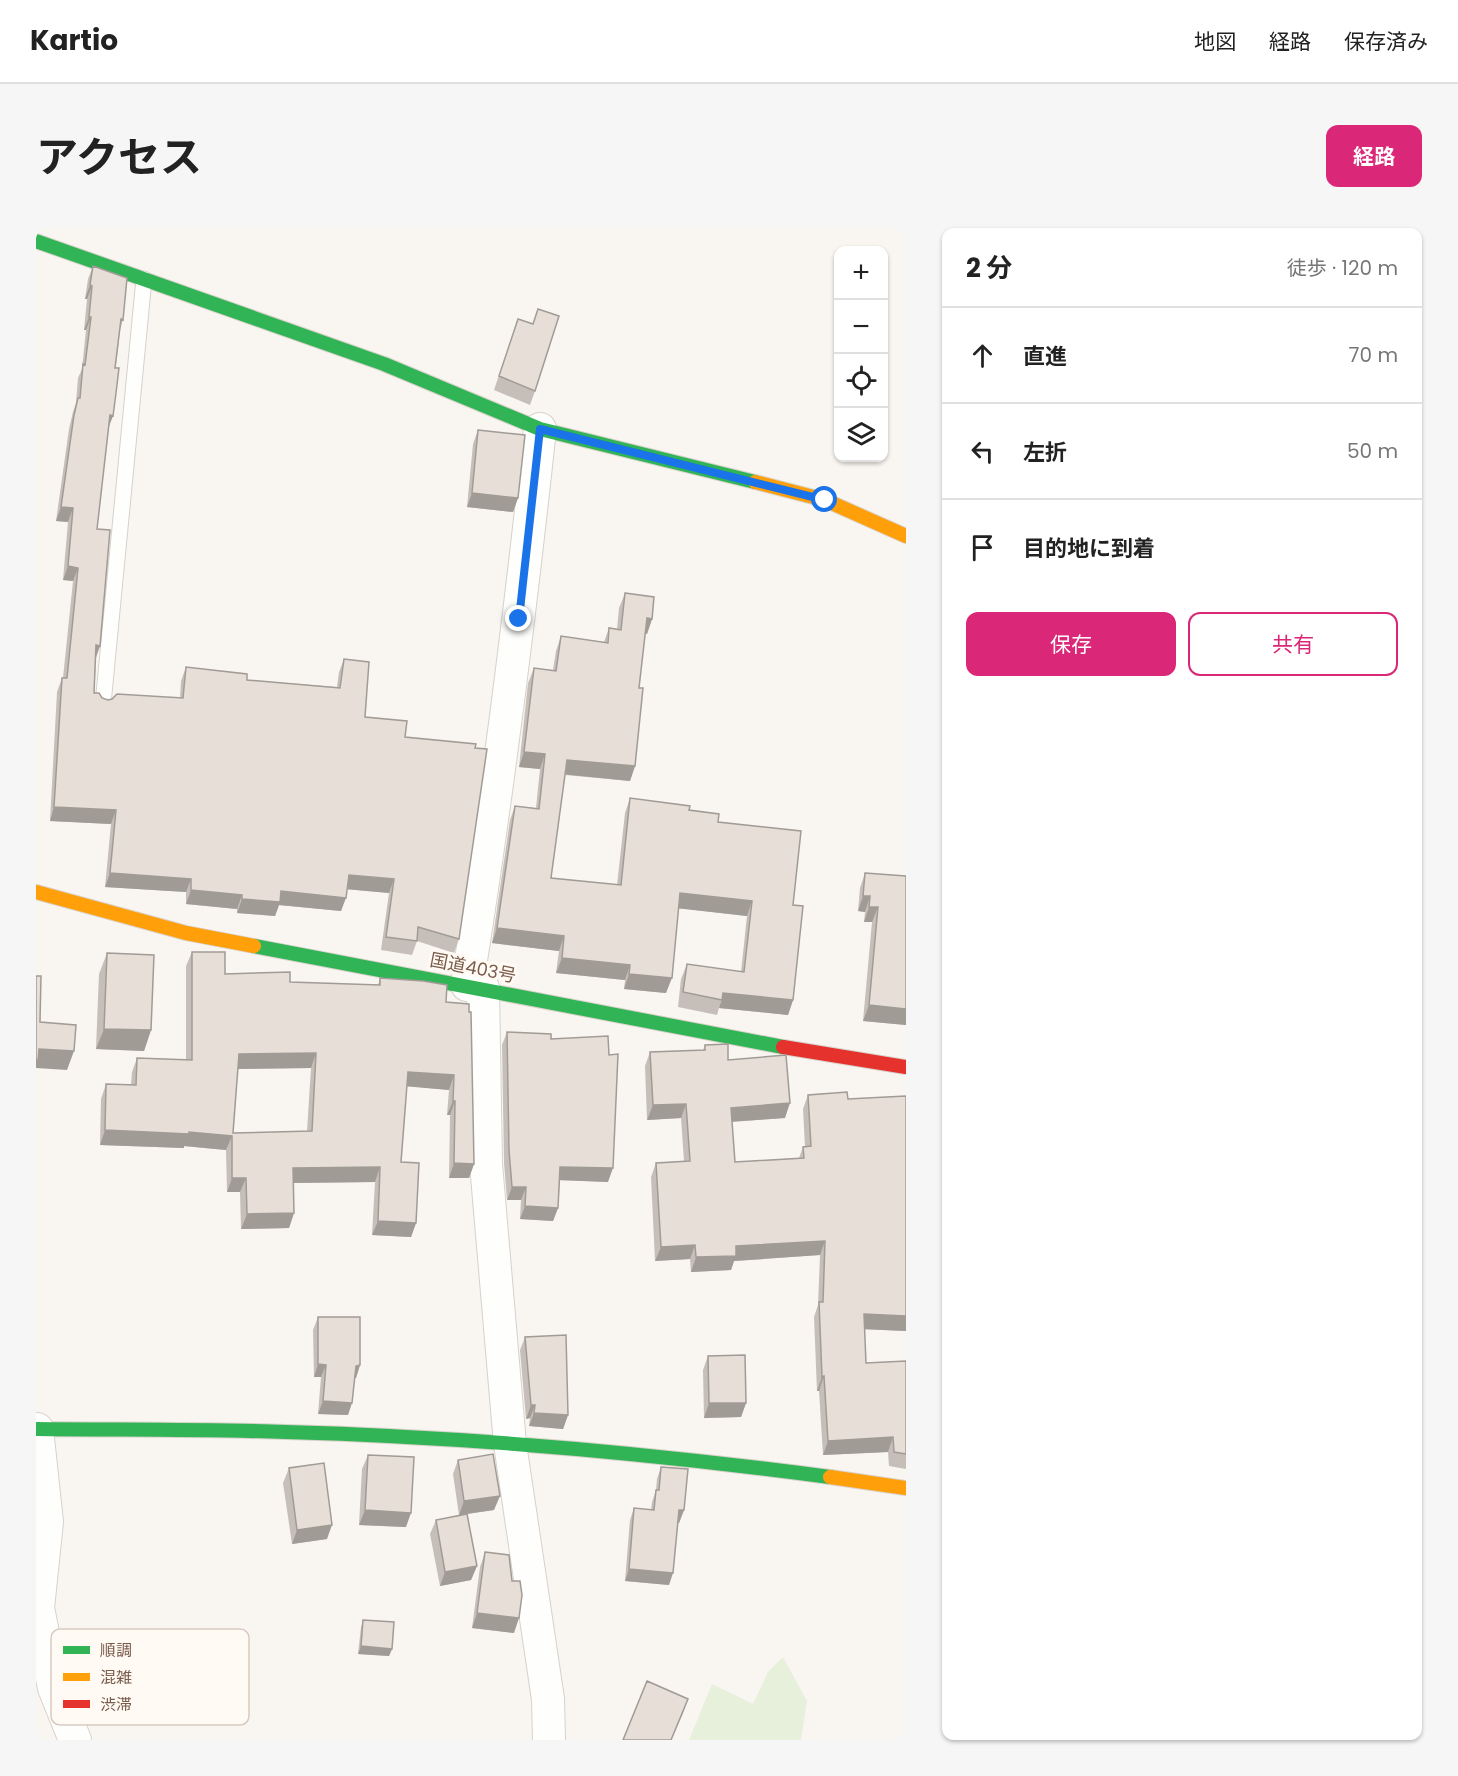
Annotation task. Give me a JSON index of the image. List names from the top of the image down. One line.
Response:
{"streets":{"main road":["国道403号"]},"legend":["順調","混雑","渋滞"],"page":{"header":"Kartio","nav":["地図","経路","保存済み"],"title":"アクセス","buttons":["経路",["保存","共有"]],"heading":["2 分","徒歩 · 120 m"],"map_buttons":["+","−"],"list":[["直進","70 m"],["左折","50 m"],"目的地に到着"]}}
